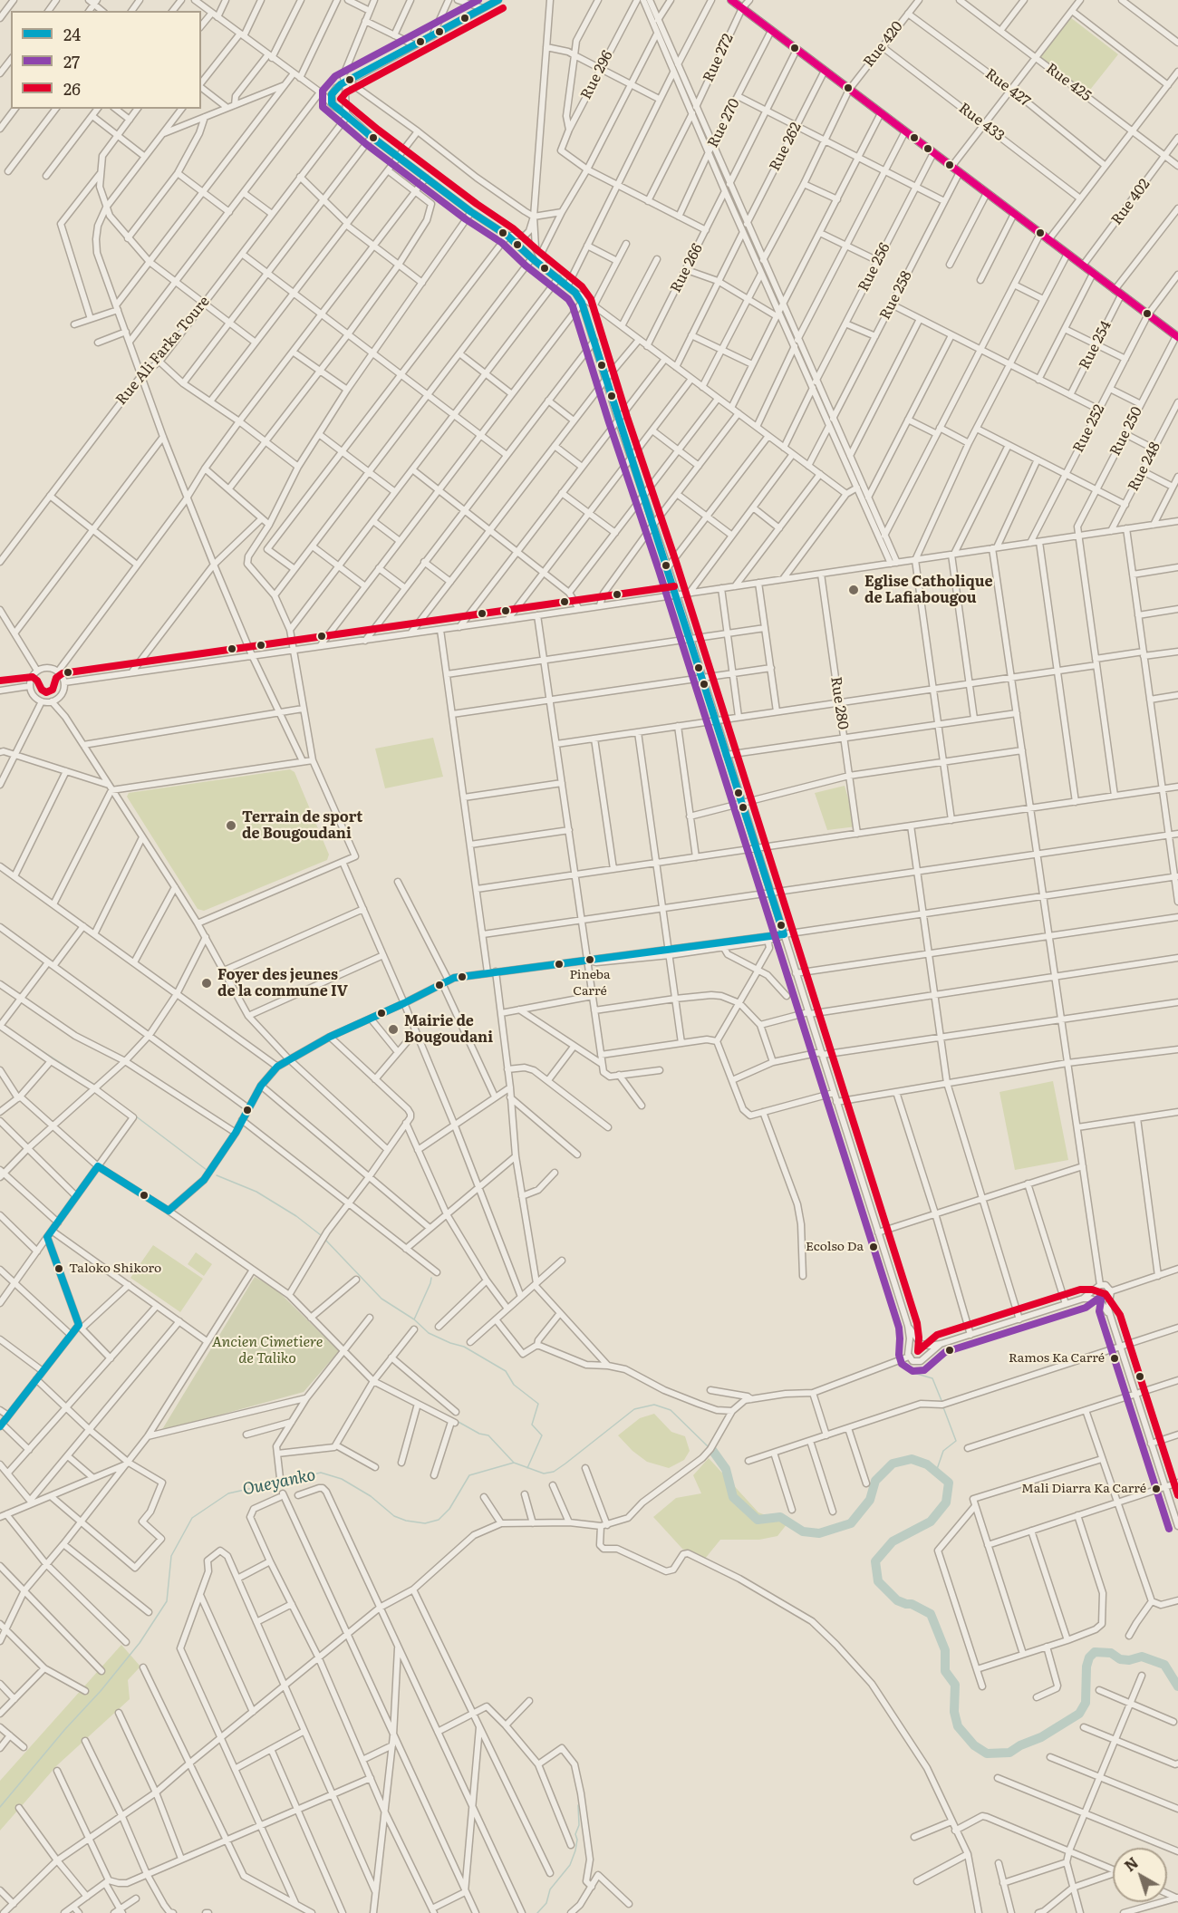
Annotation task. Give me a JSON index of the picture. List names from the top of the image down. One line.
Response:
{"streets":{"street":["Rue 420","Rue 272","Rue 296","Rue 425","Rue 427","Rue 433","Rue 270","Rue 262","Rue 402","Rue 256","Rue 266","Rue 258","Rue 254","Rue Ali Farka Toure","Rue 252","Rue 250","Rue 248","Rue 280"]},"crossings":[["Rue 420","Rue 427"],["Rue 420","Rue 433"],["Rue 425","Rue 402"]],"water":["Oueyanko"],"parks":["Ancien Cimetiere de Taliko"],"places":["Eglise Catholique de Lafiabougou","Terrain de sport de Bougoudani","Pineba Carré","Foyer des jeunes de la commune IV","Mairie de Bougoudani","Ecolso Da","Taloko Shikoro","Ramos Ka Carré","Mali Diarra Ka Carré"],"lines":["transit line 24","transit line 27","transit line 26"],"legend":["24","27","26"],"north":"top left"}
